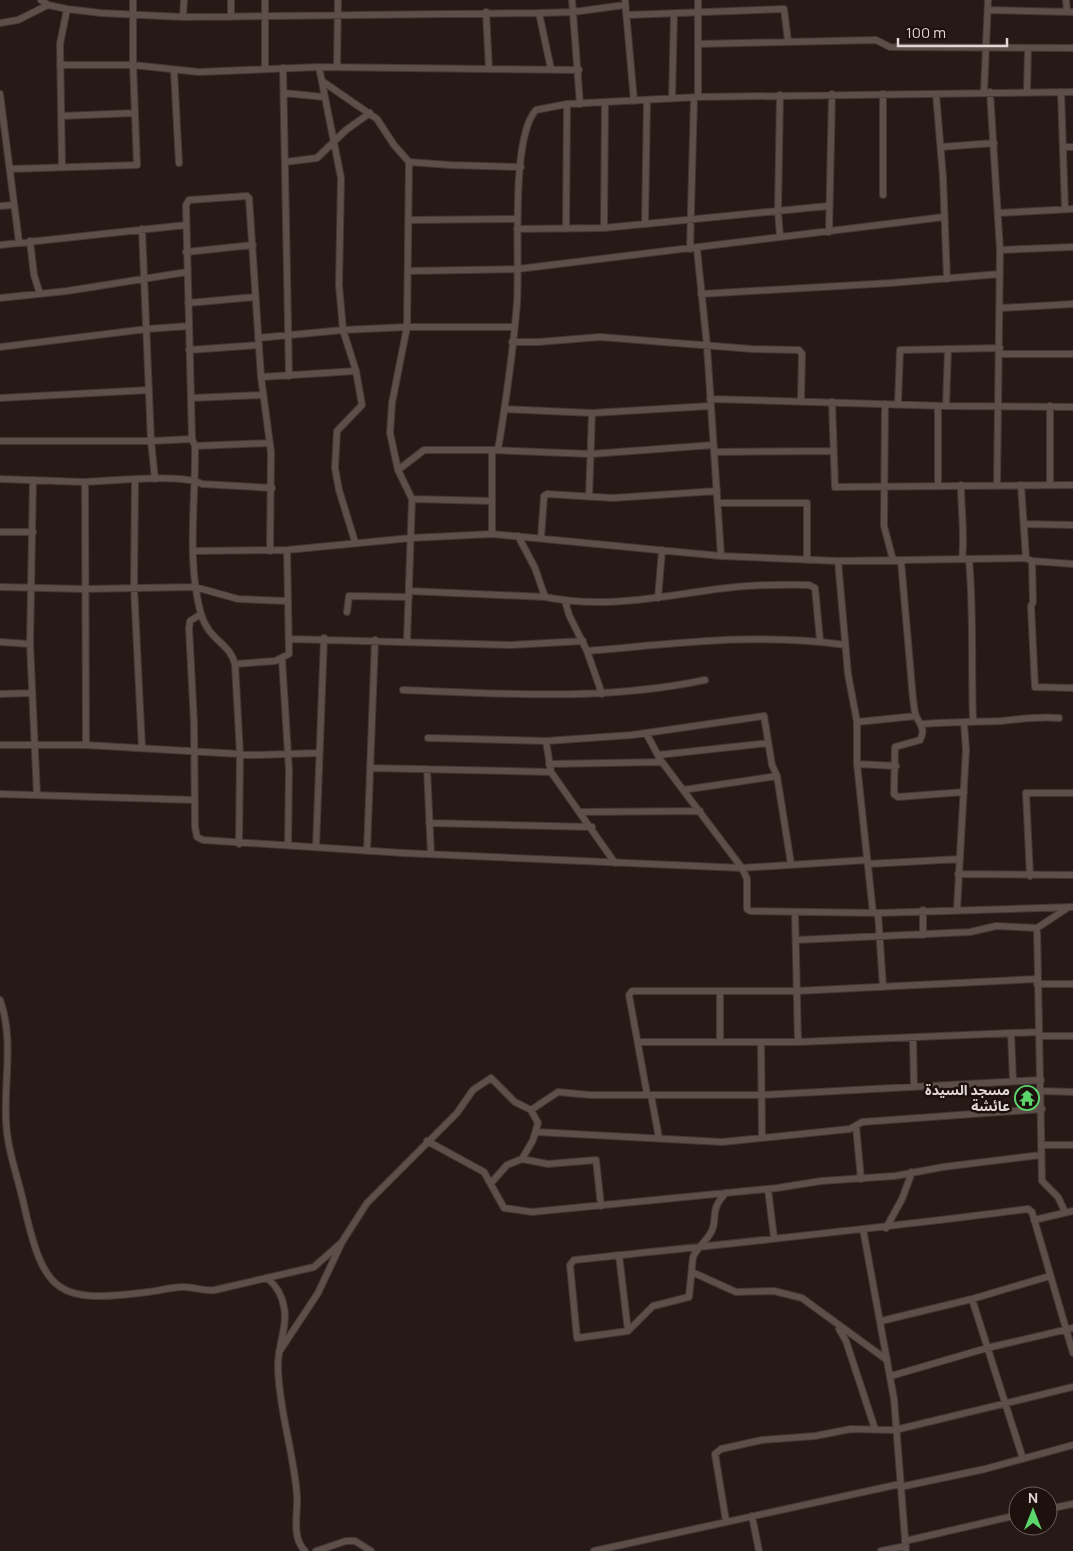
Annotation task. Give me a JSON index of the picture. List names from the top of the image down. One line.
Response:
{"places":{"temple":["مسجد السيدة عائشة"]},"scale_bar":"100 m","north":"top"}
